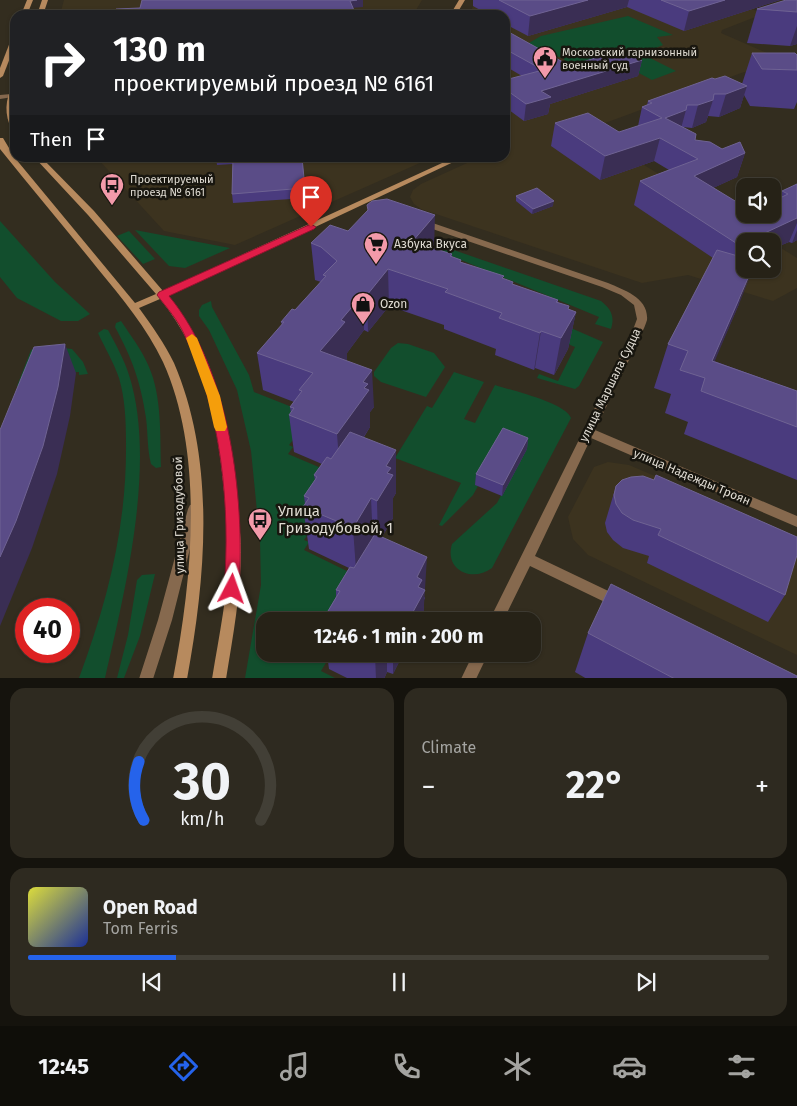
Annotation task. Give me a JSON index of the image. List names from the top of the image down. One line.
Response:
{"streets":{"street":["улица Маршала Судца","улица Надежды Троян","улица Гризодубовой"]},"crossings":[["улица Маршала Судца","улица Надежды Троян"]],"places":{"public building":["Московский гарнизонный военный суд"],"bus stop":["Проектируемый проезд № 6161","Улица Гризодубовой, 1"],"supermarket":["Азбука Вкуса"],"shop":["Ozon"]},"page":{"turn":["130 m","проектируемый проезд № 6161"],"then":"Then","limit":"40","trip":"12:46 · 1 min · 200 m","tile":"Climate","heat":["−","22°","+"],"song":["Open Road","Tom Ferris"],"tabs":"12:45","gauge":["30","km/h"]}}
